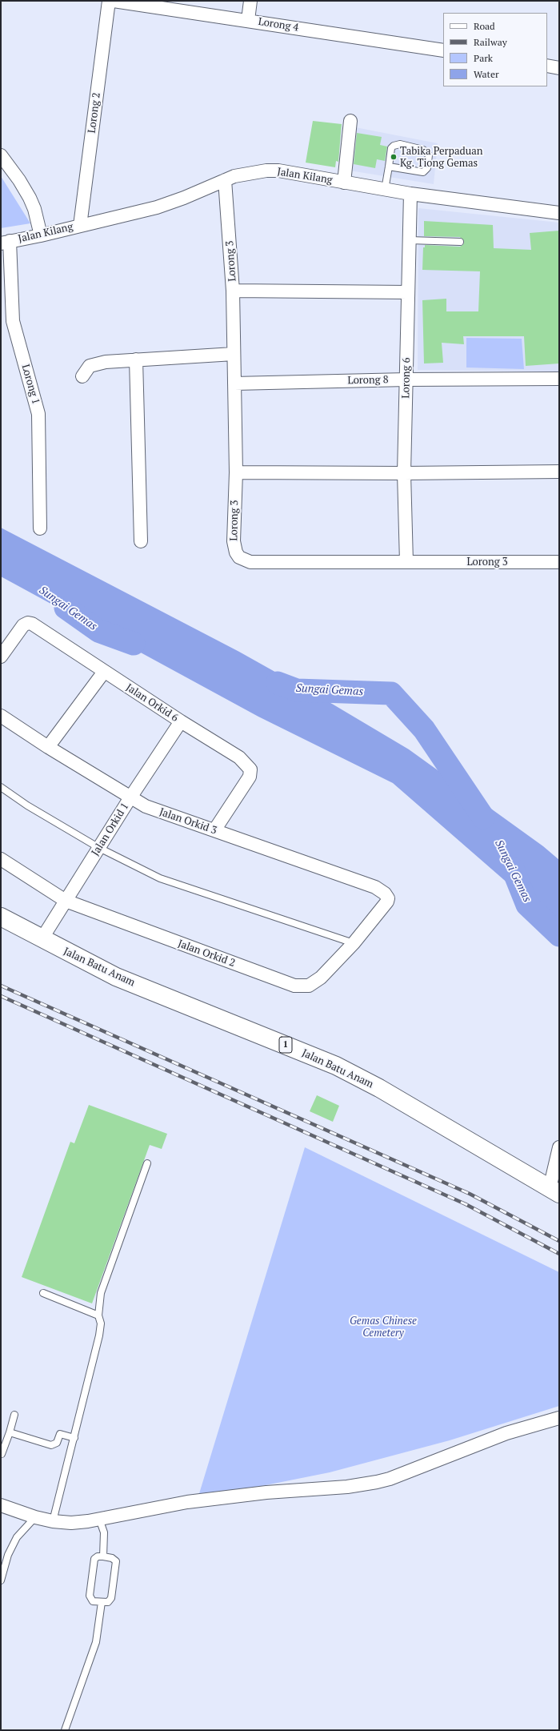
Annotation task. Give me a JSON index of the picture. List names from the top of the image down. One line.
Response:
{"streets":{"highway":["Jalan Batu Anam","1"],"street":["Lorong 4","Lorong 2","Jalan Kilang","Lorong 3","Lorong 6","Lorong 8","Lorong 1","Jalan Orkid 6","Jalan Orkid 3","Jalan Orkid 1","Jalan Orkid 2"]},"crossings":[["Lorong 2","Jalan Kilang"],["Jalan Kilang","Lorong 3"],["Jalan Kilang","Lorong 6"],["Jalan Kilang","Lorong 1"],["Lorong 3","Lorong 6"],["Lorong 3","Lorong 8"],["Lorong 6","Lorong 8"],["Jalan Orkid 6","Jalan Orkid 3"],["Jalan Orkid 6","Jalan Orkid 1"],["Jalan Orkid 3","Jalan Orkid 1"],["Jalan Orkid 3","Jalan Orkid 2"],["Jalan Orkid 1","Jalan Orkid 2"],["Jalan Orkid 1","Jalan Batu Anam"]],"water":["Sungai Gemas"],"parks":["Gemas Chinese Cemetery"],"places":["Tabika Perpaduan Kg. Tiong Gemas"],"legend":["Road","Railway","Park","Water"]}
